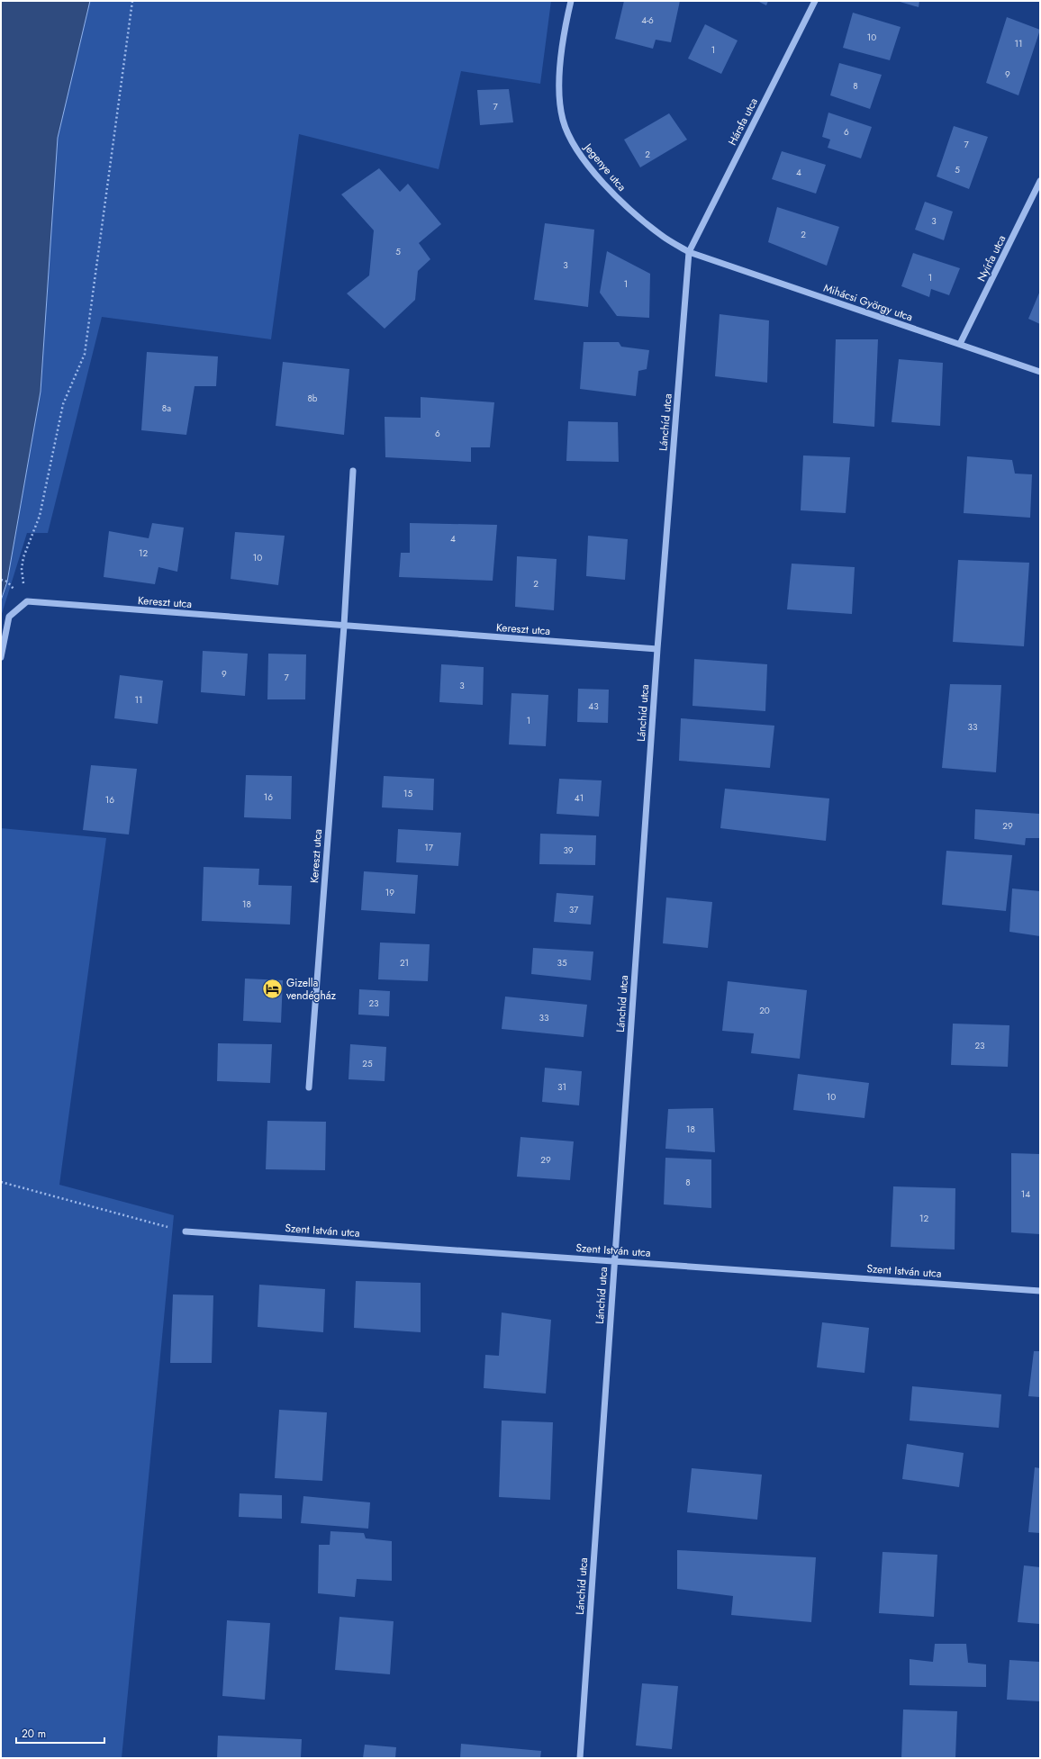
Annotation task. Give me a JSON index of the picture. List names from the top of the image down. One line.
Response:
{"streets":{"street":["Hársfa utca","Jegenye utca","Nyírfa utca","Mihácsi György utca","Lánchíd utca","Kereszt utca","Szent István utca"]},"crossings":[["Hársfa utca","Jegenye utca"],["Hársfa utca","Mihácsi György utca"],["Hársfa utca","Lánchíd utca"],["Jegenye utca","Mihácsi György utca"],["Jegenye utca","Lánchíd utca"],["Nyírfa utca","Mihácsi György utca"],["Mihácsi György utca","Lánchíd utca"],["Lánchíd utca","Kereszt utca"],["Lánchíd utca","Szent István utca"]],"places":{"hotel":["Gizella vendégház"]},"house_numbers":["4-6","10","11","1","9","8","7","6","7","2","5","4","3","2","5","3","1","1","8b","8a","6","4","12","10","2","9","7","3","11","43","1","33","15","16","41","16","29","17","39","19","18","37","21","35","23","20","33","23","25","31","10","18","29","8","14","12"],"scale_bar":"20 m"}
